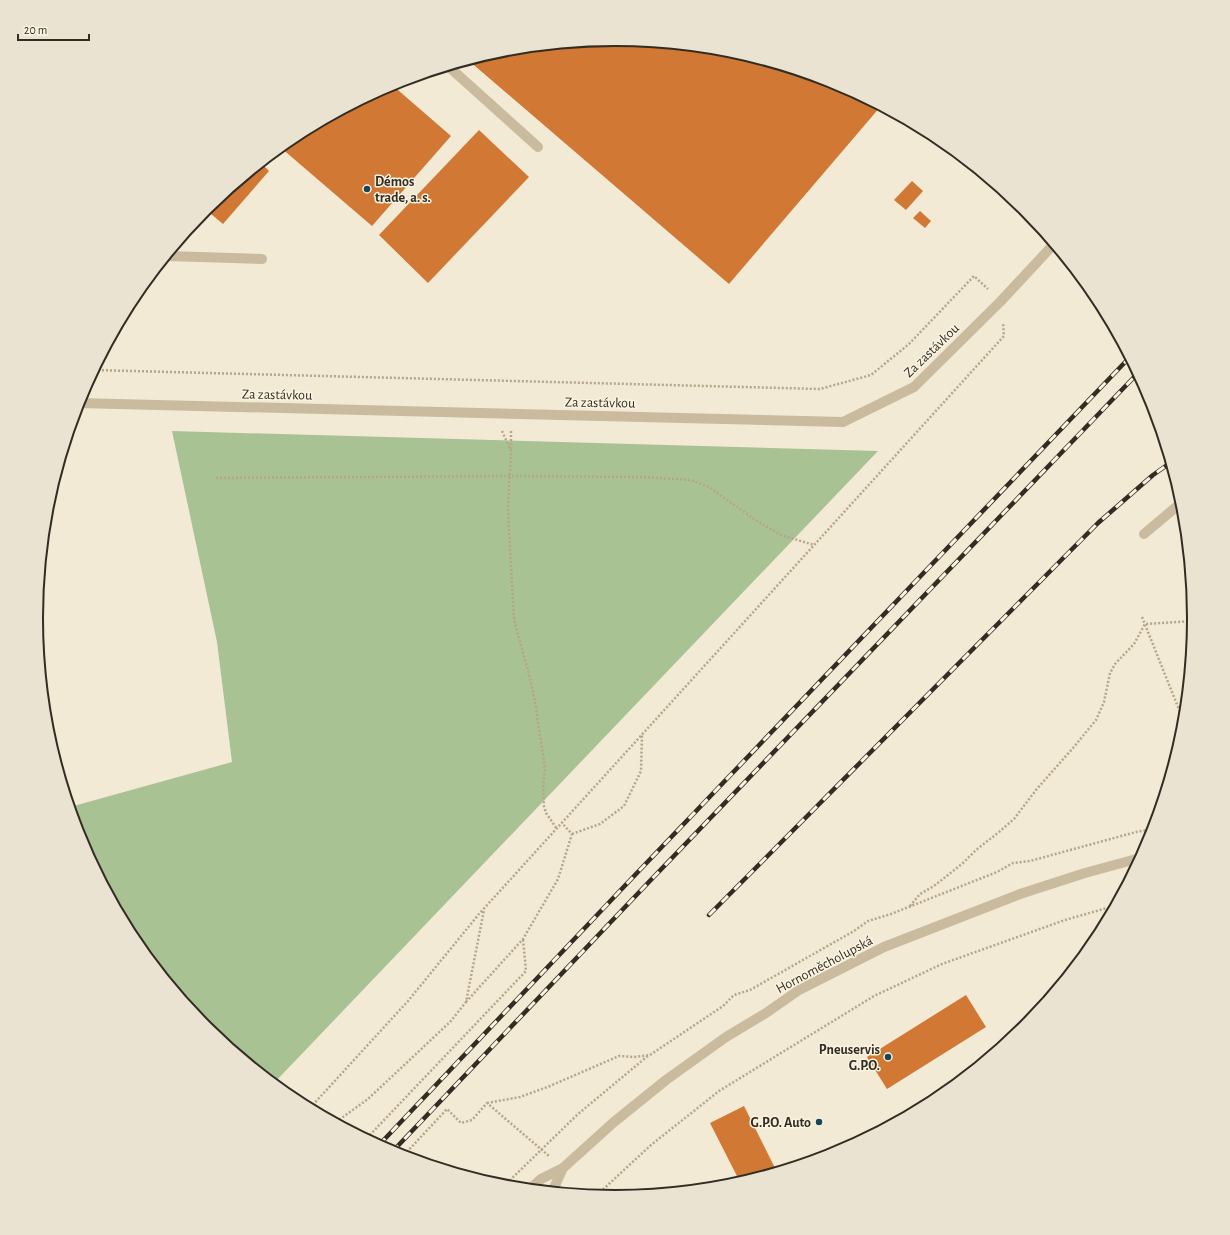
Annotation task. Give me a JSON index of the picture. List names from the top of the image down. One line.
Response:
{"streets":{"street":["Za zastávkou","Hornoměcholupská"]},"places":["Démos trade, a. s.","Pneuservis G.P.O.","G.P.O. Auto"],"scale_bar":"20 m"}
